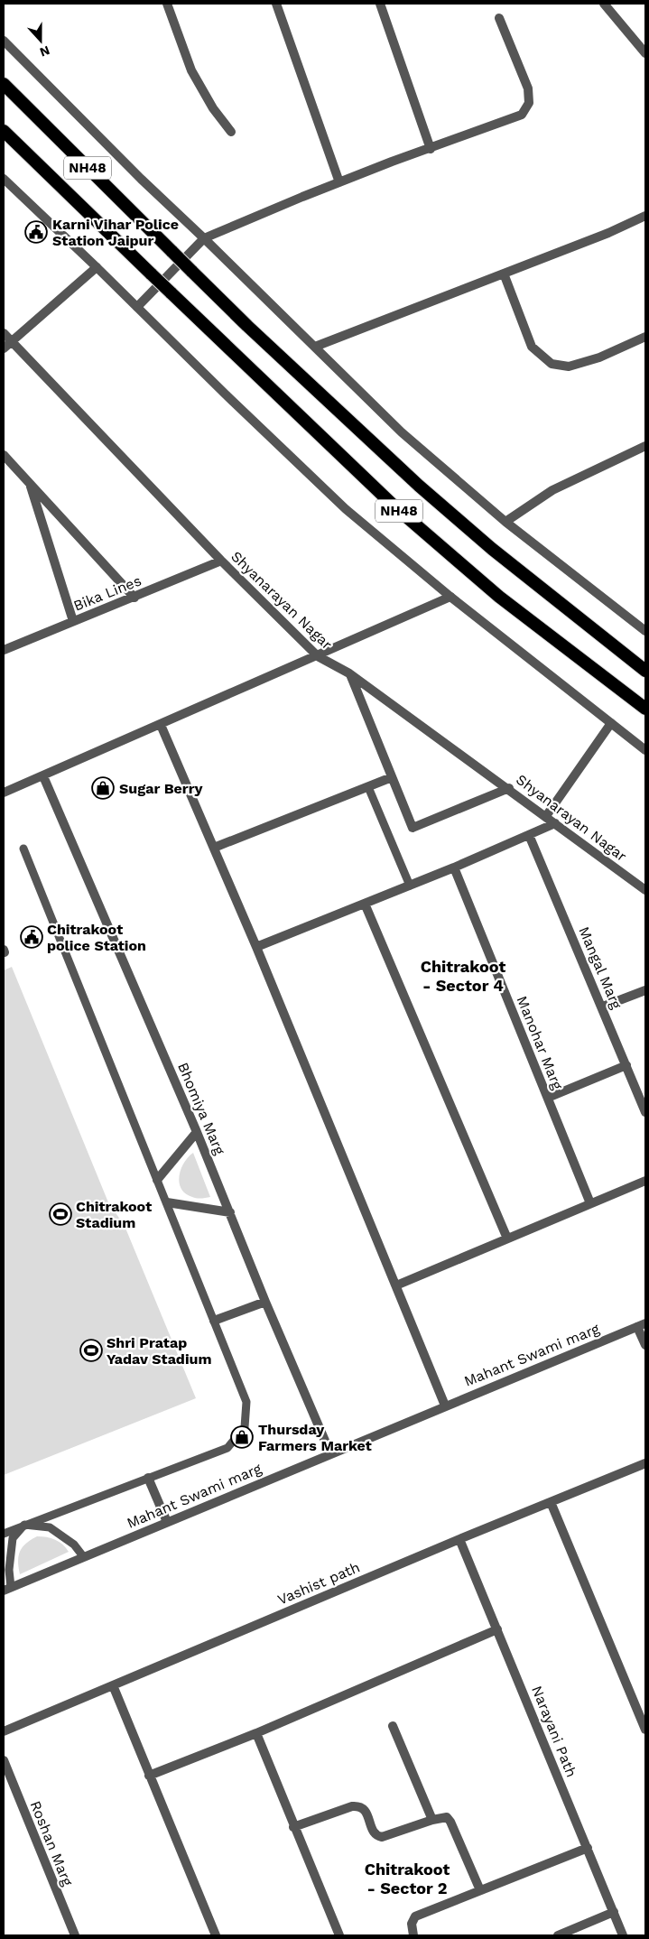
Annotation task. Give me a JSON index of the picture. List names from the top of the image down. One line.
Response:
{"streets":{"highway":["NH48"],"street":["Bika Lines","Shyanarayan Nagar","Mangal Marg","Manohar Marg","Bhomiya Marg","Mahant Swami marg","Vashist path","Narayani Path","Roshan Marg"]},"crossings":[["Bika Lines","Shyanarayan Nagar"],["Bhomiya Marg","Mahant Swami marg"],["Vashist path","Narayani Path"]],"districts":["Chitrakoot - Sector 4","Chitrakoot - Sector 2"],"places":{"public building":["Karni Vihar Police Station Jaipur","Chitrakoot police Station"],"shop":["Sugar Berry","Thursday Farmers Market"],"sports":["Chitrakoot Stadium","Shri Pratap Yadav Stadium"]},"north":"bottom"}
